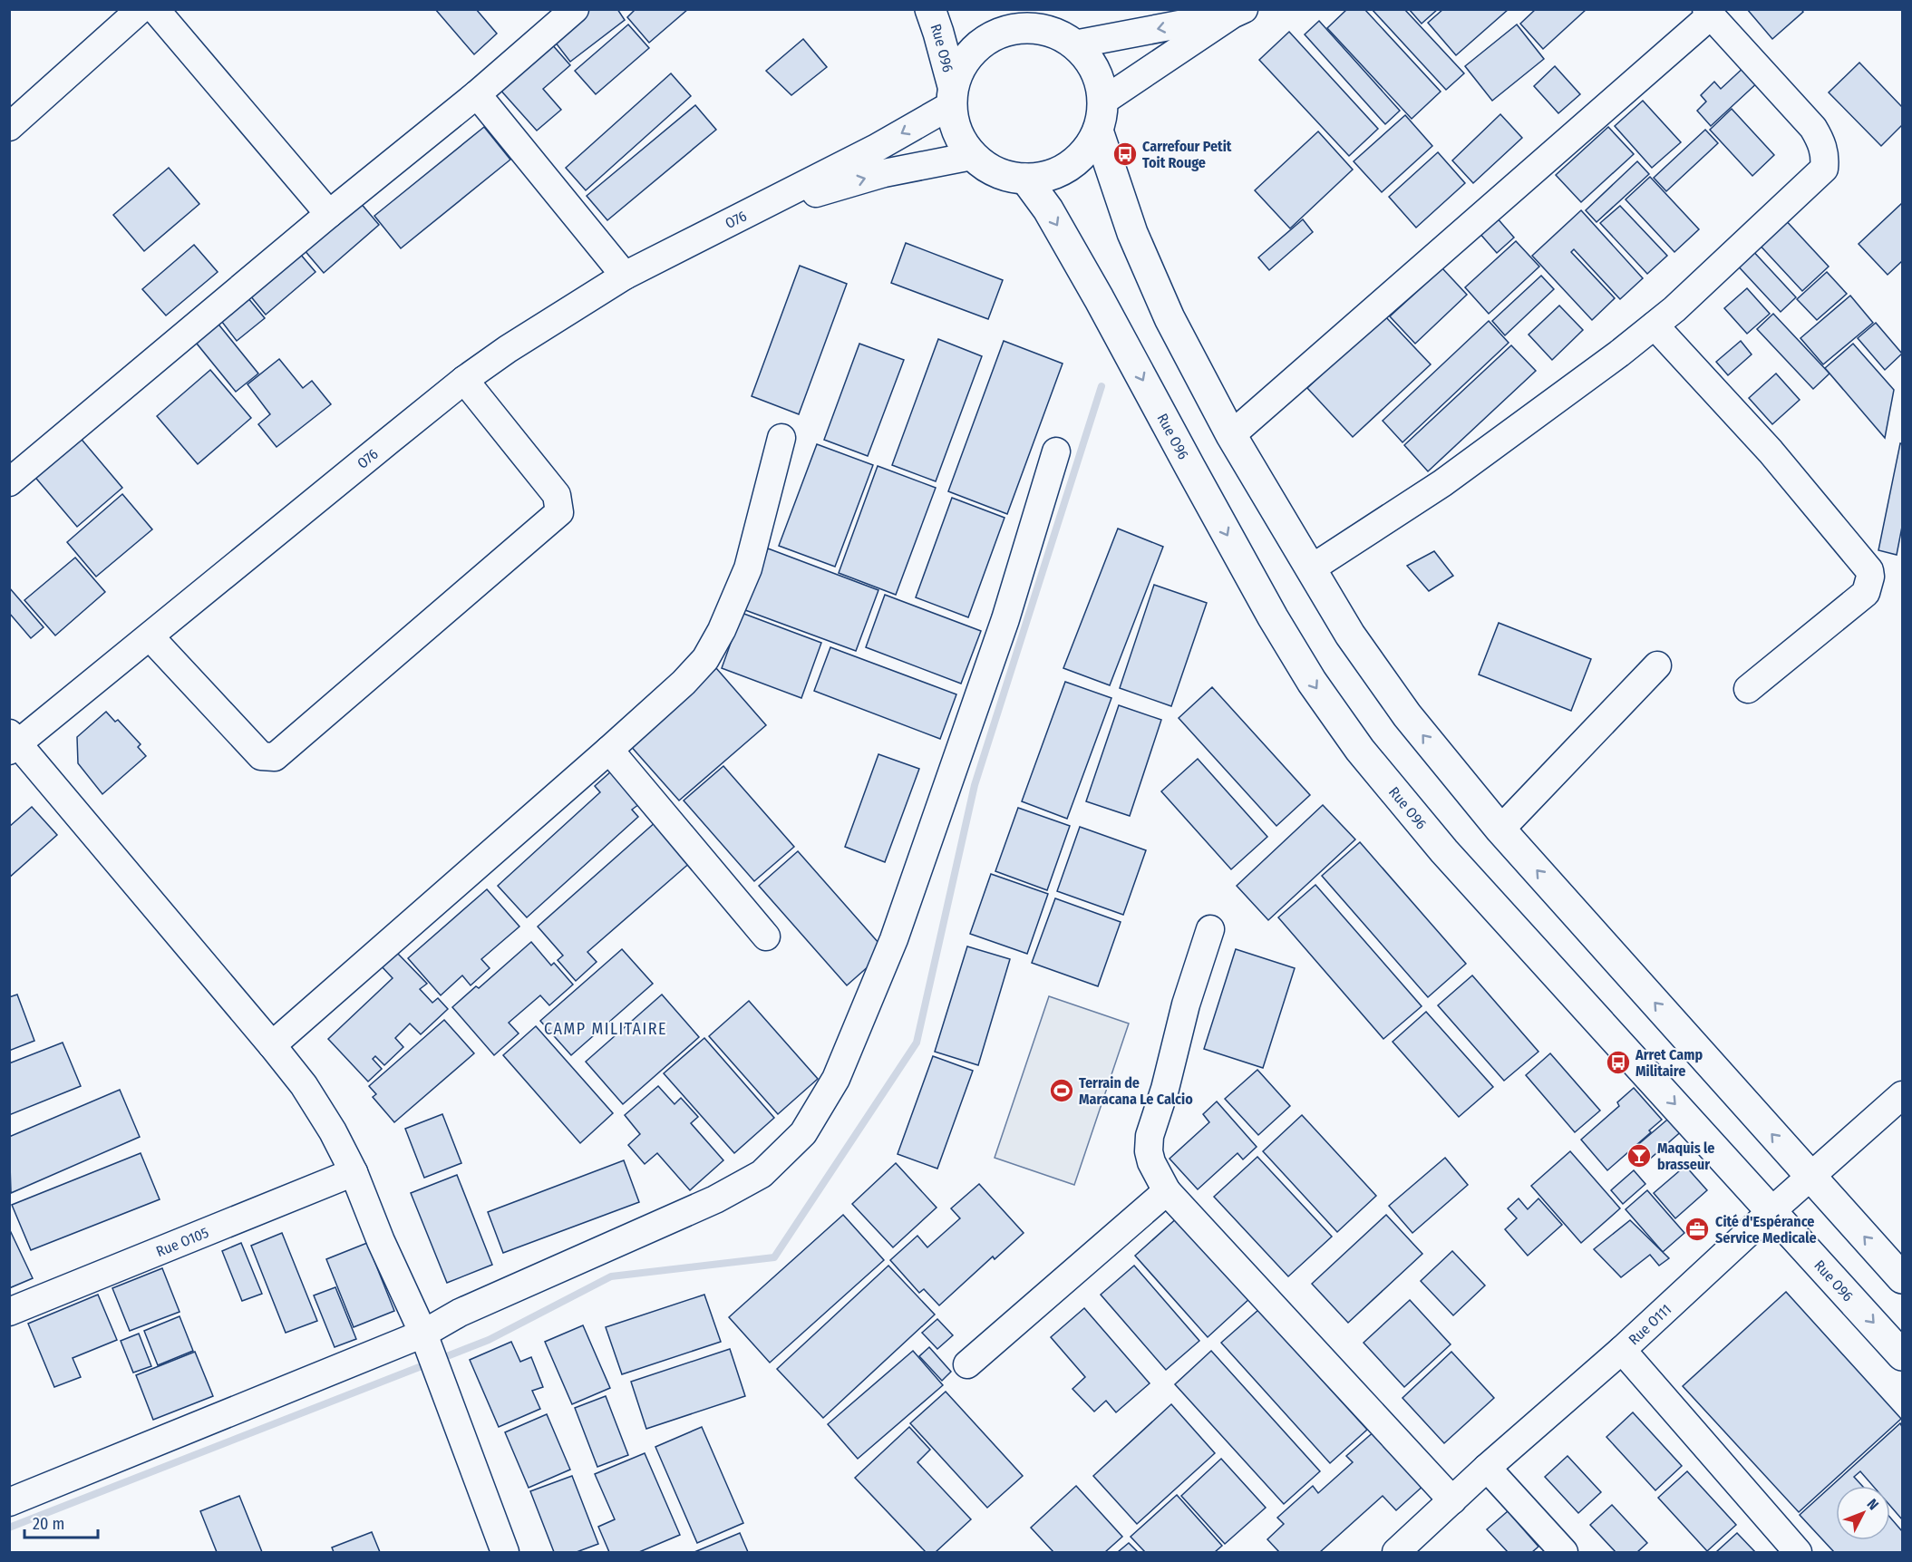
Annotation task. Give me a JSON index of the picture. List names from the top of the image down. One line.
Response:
{"streets":{"main road":["Rue O96"],"street":["O76","Rue O105","Rue O111"]},"crossings":[["Rue O96","Rue O111"]],"districts":["CAMP MILITAIRE"],"places":{"bus stop":["Carrefour Petit Toit Rouge","Arret Camp Militaire"],"sports":["Terrain de Maracana Le Calcio"],"bar":["Maquis le brasseur"],"office":["Cité d'Espérance Service Medicale"]},"scale_bar":"20 m","north":"top right"}
